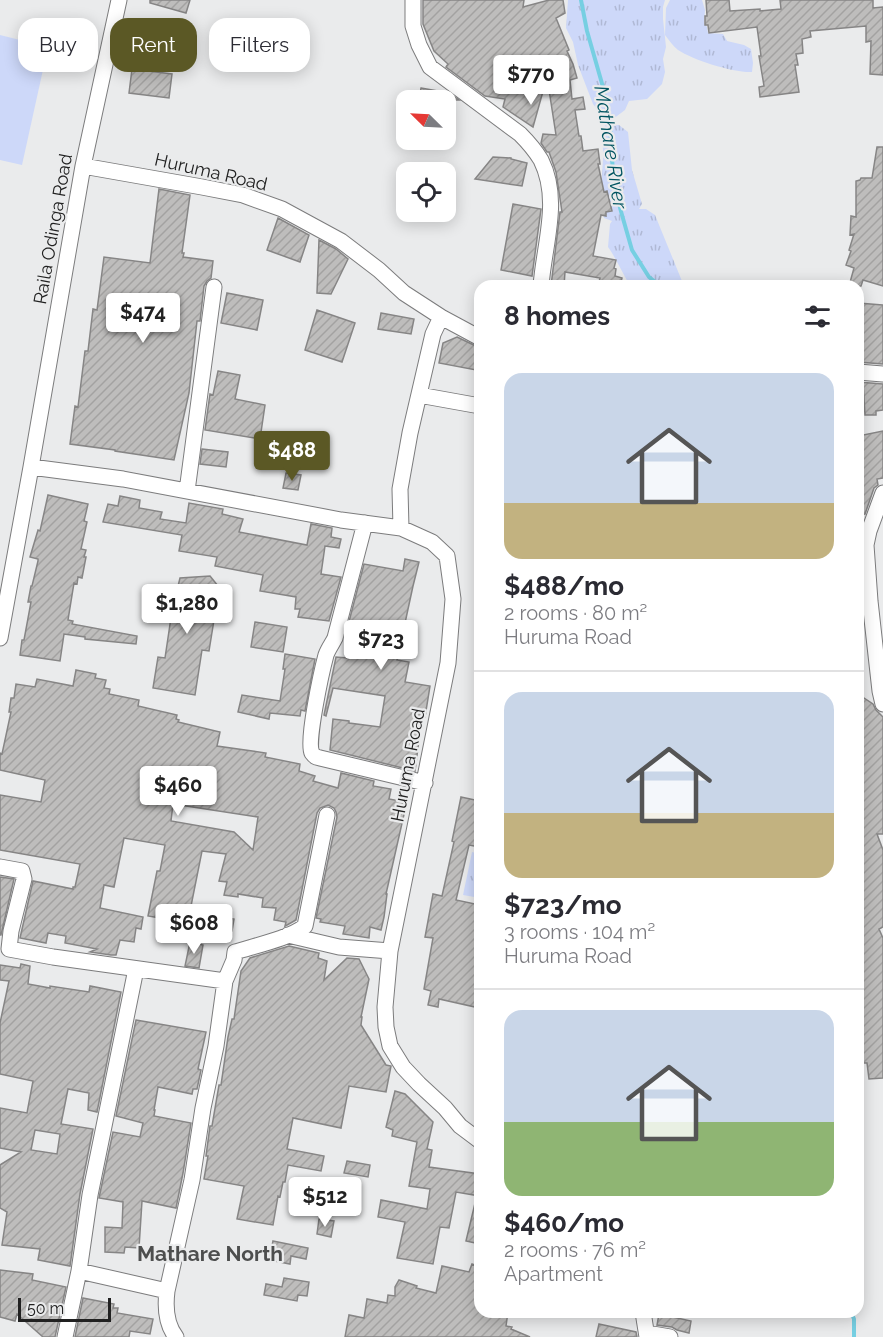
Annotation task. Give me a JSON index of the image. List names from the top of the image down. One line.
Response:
{"streets":{"street":["Huruma Road","Raila Odinga Road"]},"crossings":[["Huruma Road","Raila Odinga Road"]],"districts":["Mathare North"],"water":["Mathare River"],"scale_bar":"50 m","north":"top left","page":{"chip":["Buy","Rent","Filters"],"price":["$770","$474","$488","$1,280","$723","$460","$608","$512"],"heading":"8 homes","list":[{"name":"$488/mo","note":"2 rooms · 80 m² · Huruma Road"},{"name":"$723/mo","note":"3 rooms · 104 m² · Huruma Road"},{"name":"$460/mo","note":"2 rooms · 76 m² · Apartment"}],"scale":"50 m"}}
